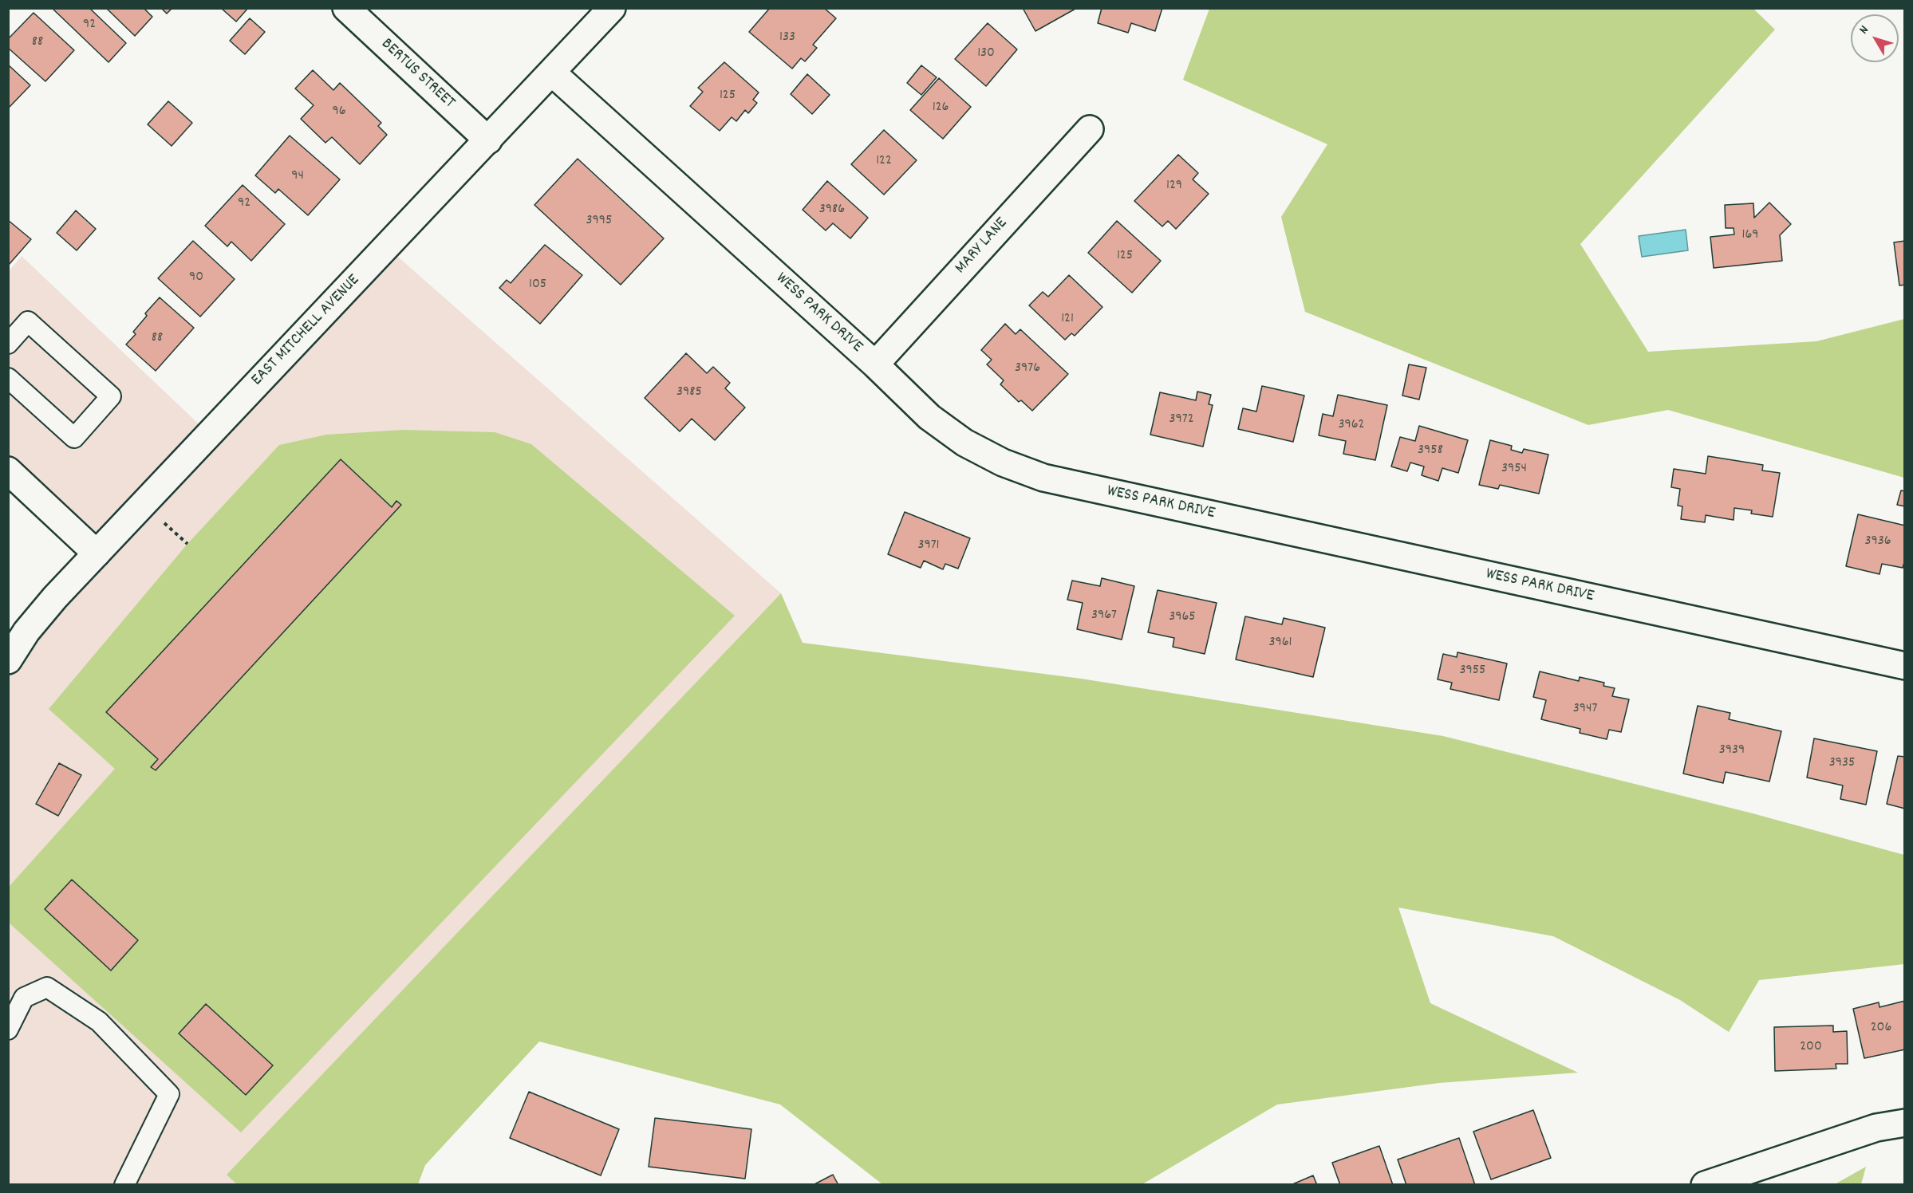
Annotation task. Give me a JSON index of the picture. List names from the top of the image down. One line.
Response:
{"streets":{"street":["BERTUS STREET","MARY LANE","WESS PARK DRIVE","EAST MITCHELL AVENUE"]},"crossings":[["BERTUS STREET","EAST MITCHELL AVENUE"],["MARY LANE","WESS PARK DRIVE"],["WESS PARK DRIVE","EAST MITCHELL AVENUE"]],"house_numbers":["92","133","88","130","125","126","96","122","94","129","92","3986","3995","169","125","90","105","121","88","3976","3985","3972","3962","3958","3954","3936","3971","3967","3965","3961","3955","3947","3939","3935","206","200"],"north":"top left"}
